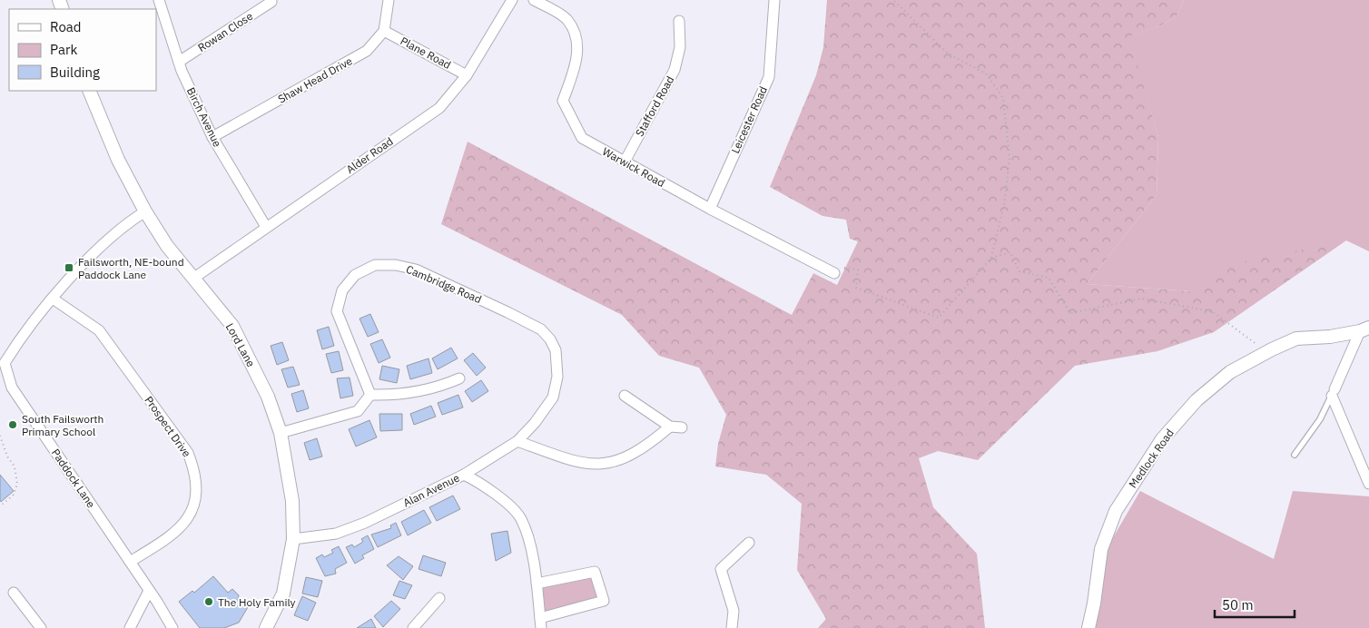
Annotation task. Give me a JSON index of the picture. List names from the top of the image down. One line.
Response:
{"streets":{"street":["Rowan Close","Plane Road","Shaw Head Drive","Stafford Road","Birch Avenue","Leicester Road","Alder Road","Warwick Road","Cambridge Road","Lord Lane","Prospect Drive","Medlock Road","Paddock Lane","Alan Avenue"]},"crossings":[["Rowan Close","Birch Avenue"],["Plane Road","Shaw Head Drive"],["Plane Road","Alder Road"],["Shaw Head Drive","Birch Avenue"],["Stafford Road","Warwick Road"],["Birch Avenue","Alder Road"],["Leicester Road","Warwick Road"],["Alder Road","Lord Lane"],["Cambridge Road","Alan Avenue"],["Lord Lane","Paddock Lane"],["Lord Lane","Alan Avenue"],["Prospect Drive","Paddock Lane"]],"places":{"transit":["Failsworth, NE-bound Paddock Lane"],"other":["South Failsworth Primary School","The Holy Family"]},"legend":["Road","Park","Building"],"scale_bar":"50 m"}
